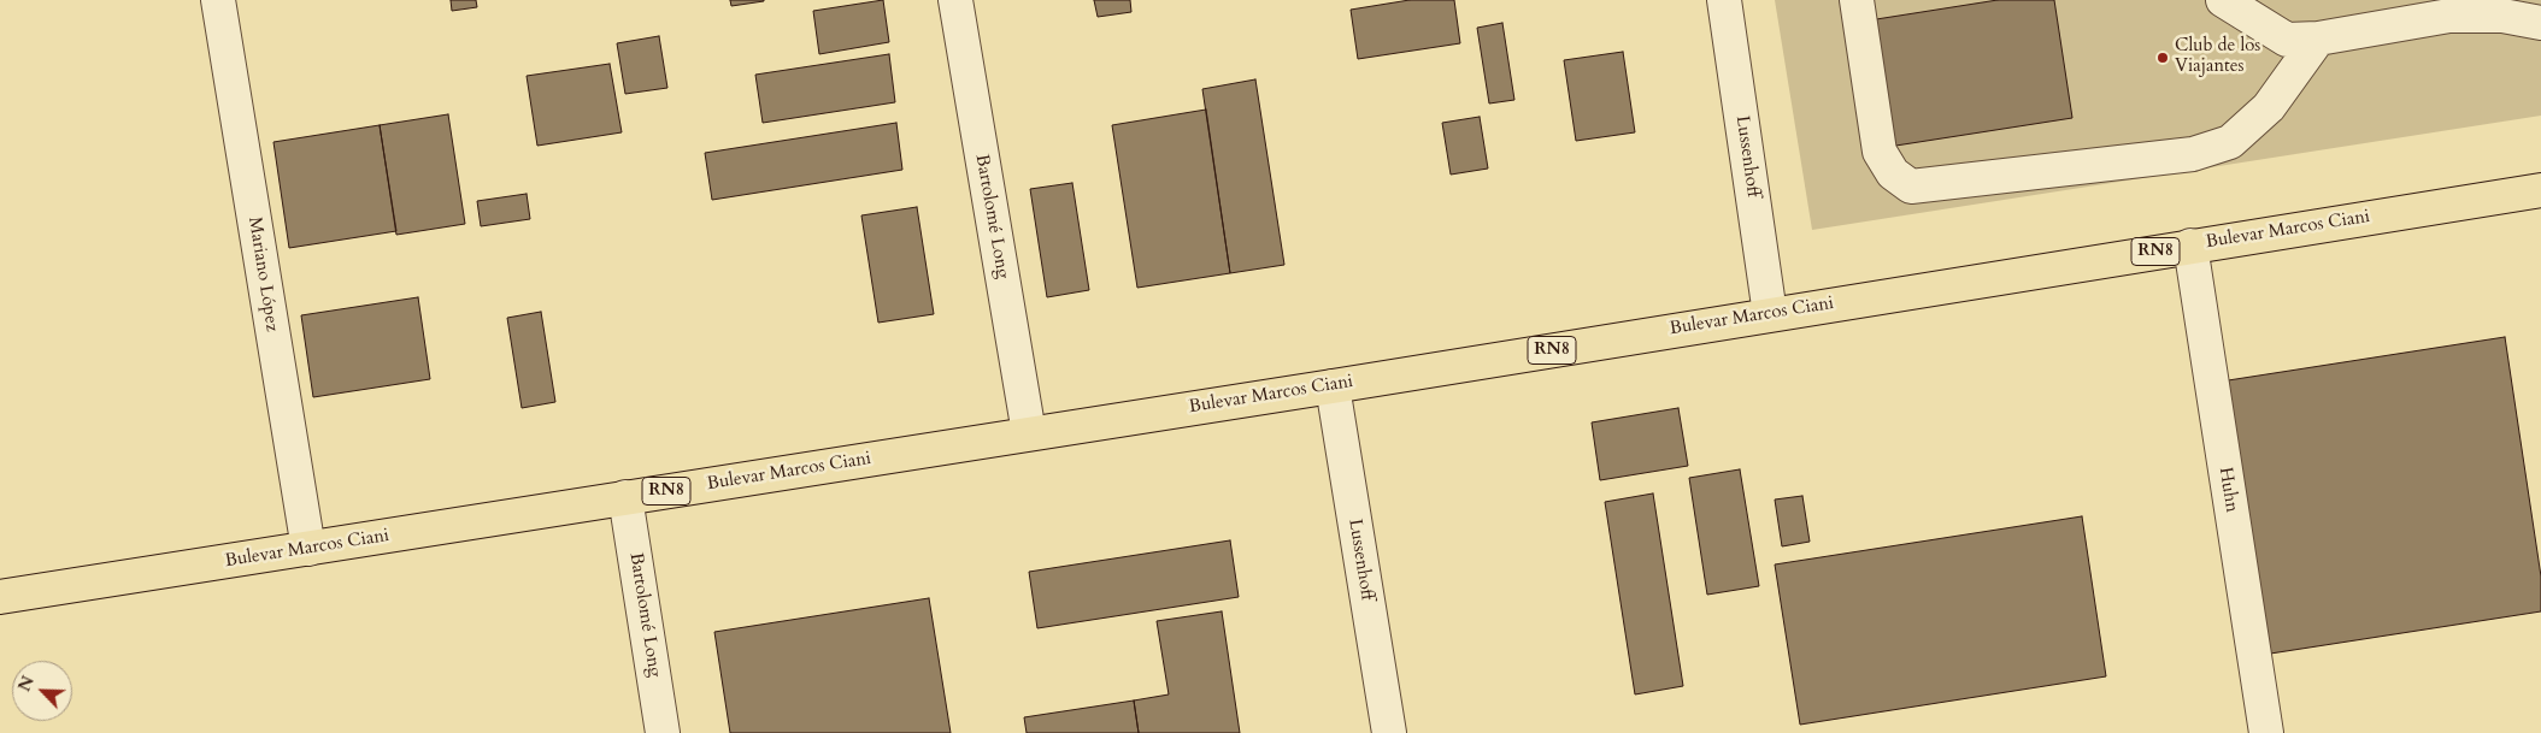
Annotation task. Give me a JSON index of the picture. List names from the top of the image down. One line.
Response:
{"streets":{"highway":["Bulevar Marcos Ciani","RN8"],"street":["Lussenhoff","Bartolomé Long","Mariano López","Huhn"]},"crossings":[["Lussenhoff","Bulevar Marcos Ciani"],["Bartolomé Long","Bulevar Marcos Ciani"],["Bulevar Marcos Ciani","Mariano López"],["Bulevar Marcos Ciani","Huhn"]],"places":["Club de los Viajantes"],"north":"top left"}
